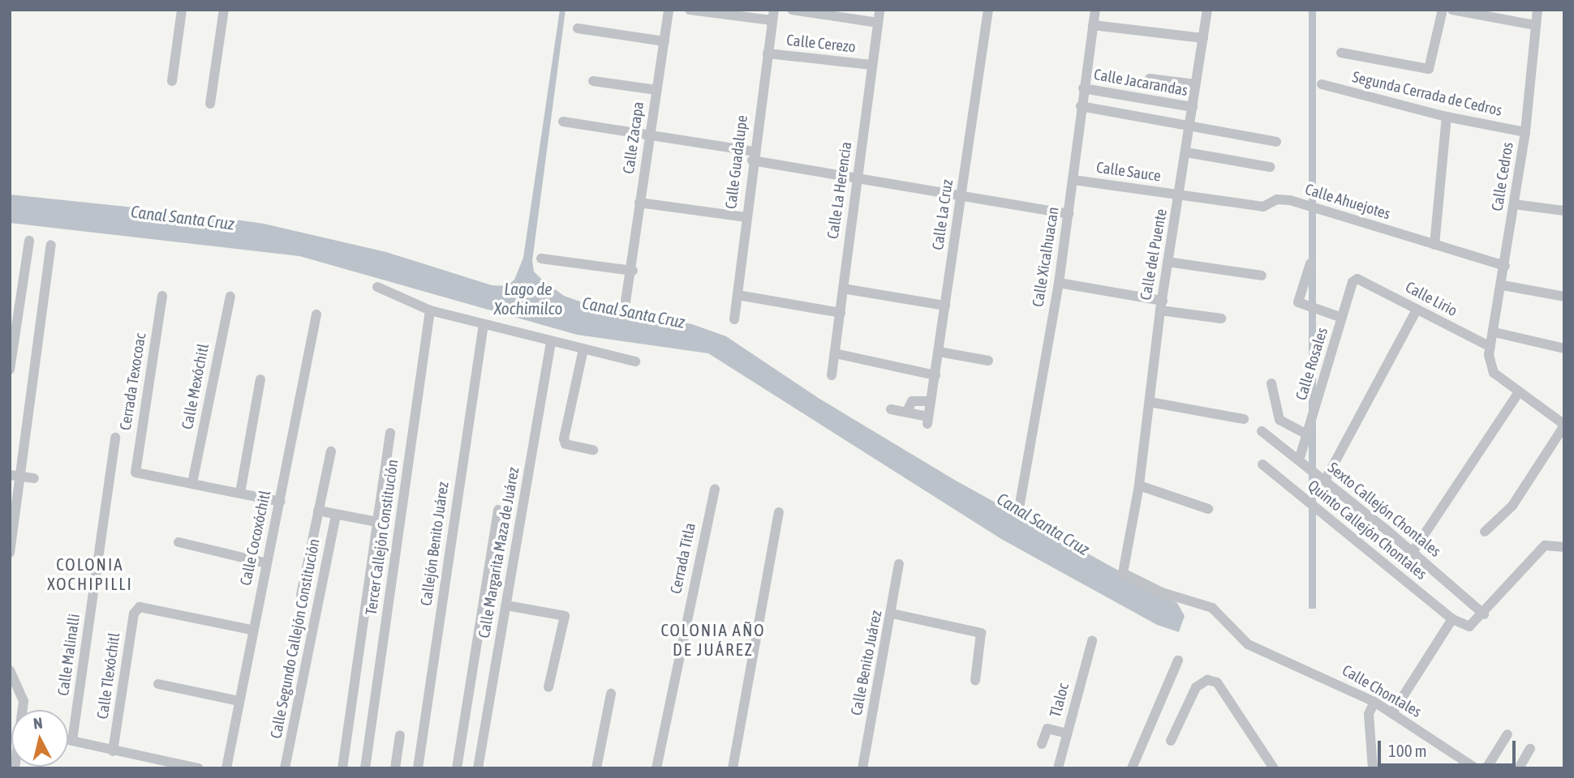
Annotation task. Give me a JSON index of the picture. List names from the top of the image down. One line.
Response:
{"streets":{"street":["Calle Cerezo","Calle Jacarandas","Segunda Cerrada de Cedros","Calle Zacapa","Calle Guadalupe","Calle Sauce","Calle Cedros","Calle La Herencia","Calle Ahuejotes","Calle La Cruz","Calle del Puente","Calle Xicalhuacan","Calle Lirio","Calle Rosales","Cerrada Texocoac","Calle Mexóchitl","Sexto Callejón Chontales","Quinto Callejón Chontales","Tercer Callejón Constitución","Calle Cocoxóchitl","Callejón Benito Juárez","Calle Margarita Maza de Juárez","Cerrada Titla","Calle Segundo Callejón Constitución","Calle Malinalli","Calle Benito Juárez","Calle Tlexóchitl","Calle Chontales","Tlaloc"]},"crossings":[["Calle Cerezo","Calle Guadalupe"],["Calle Cerezo","Calle La Herencia"],["Calle Jacarandas","Calle del Puente"],["Calle Jacarandas","Calle Xicalhuacan"],["Segunda Cerrada de Cedros","Calle Cedros"],["Calle Sauce","Calle Ahuejotes"],["Calle Sauce","Calle del Puente"],["Calle Sauce","Calle Xicalhuacan"],["Calle Cedros","Calle Ahuejotes"],["Calle Cedros","Calle Lirio"],["Calle Ahuejotes","Calle del Puente"],["Calle del Puente","Calle Chontales"],["Calle Lirio","Calle Rosales"],["Calle Rosales","Sexto Callejón Chontales"],["Cerrada Texocoac","Calle Mexóchitl"],["Sexto Callejón Chontales","Quinto Callejón Chontales"],["Calle Cocoxóchitl","Calle Tlexóchitl"]],"districts":["COLONIA XOCHIPILLI","COLONIA AÑO DE JUÁREZ"],"water":["Canal Santa Cruz","Lago de Xochimilco"],"scale_bar":"100 m","north":"top"}
